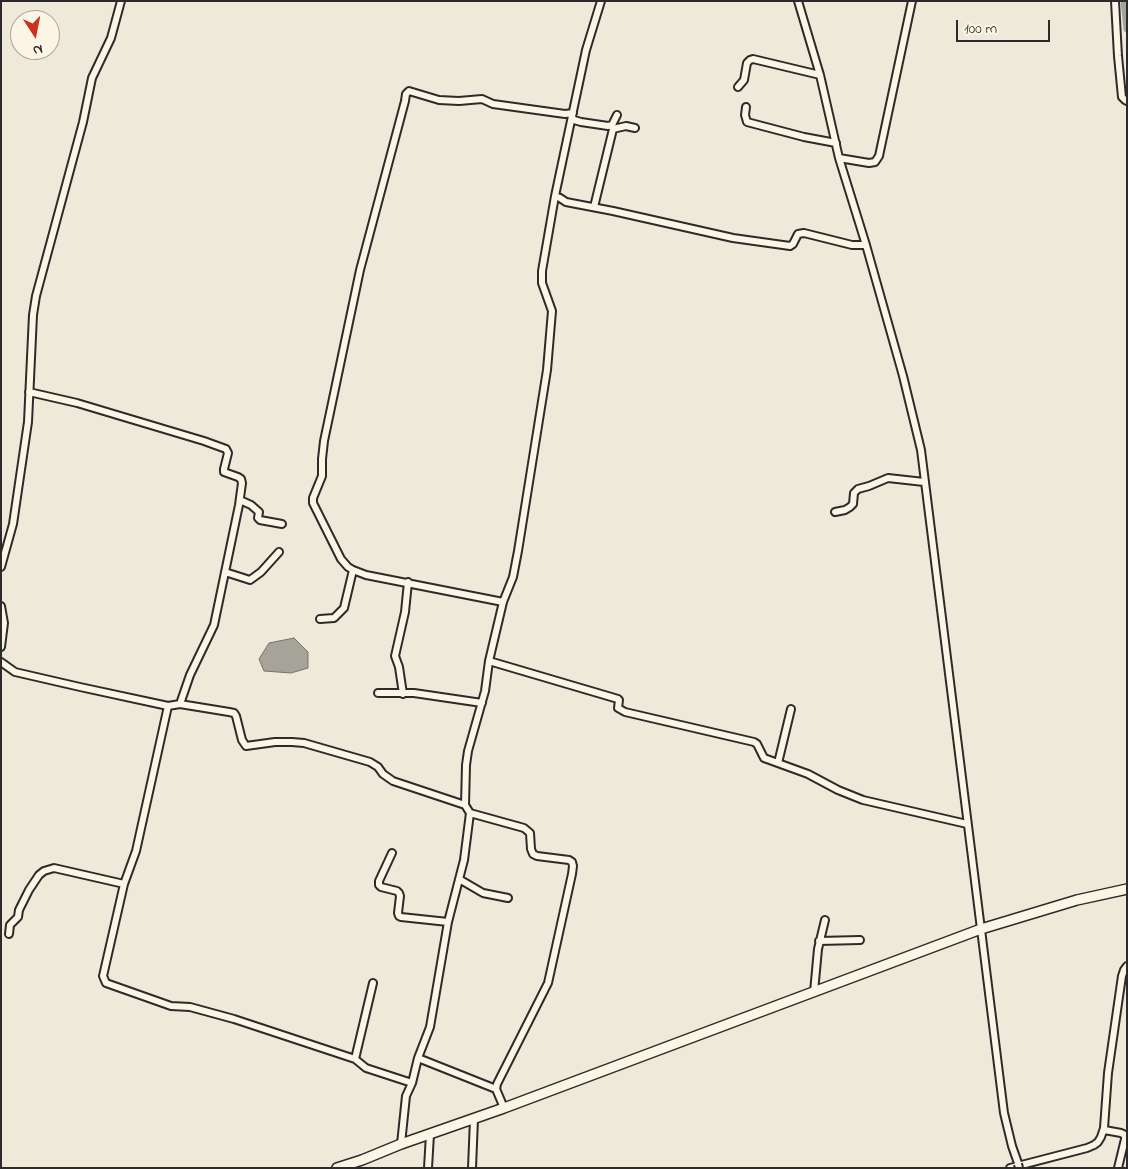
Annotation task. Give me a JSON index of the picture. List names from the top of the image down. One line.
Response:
{"scale_bar":"100 m","north":"bottom"}
